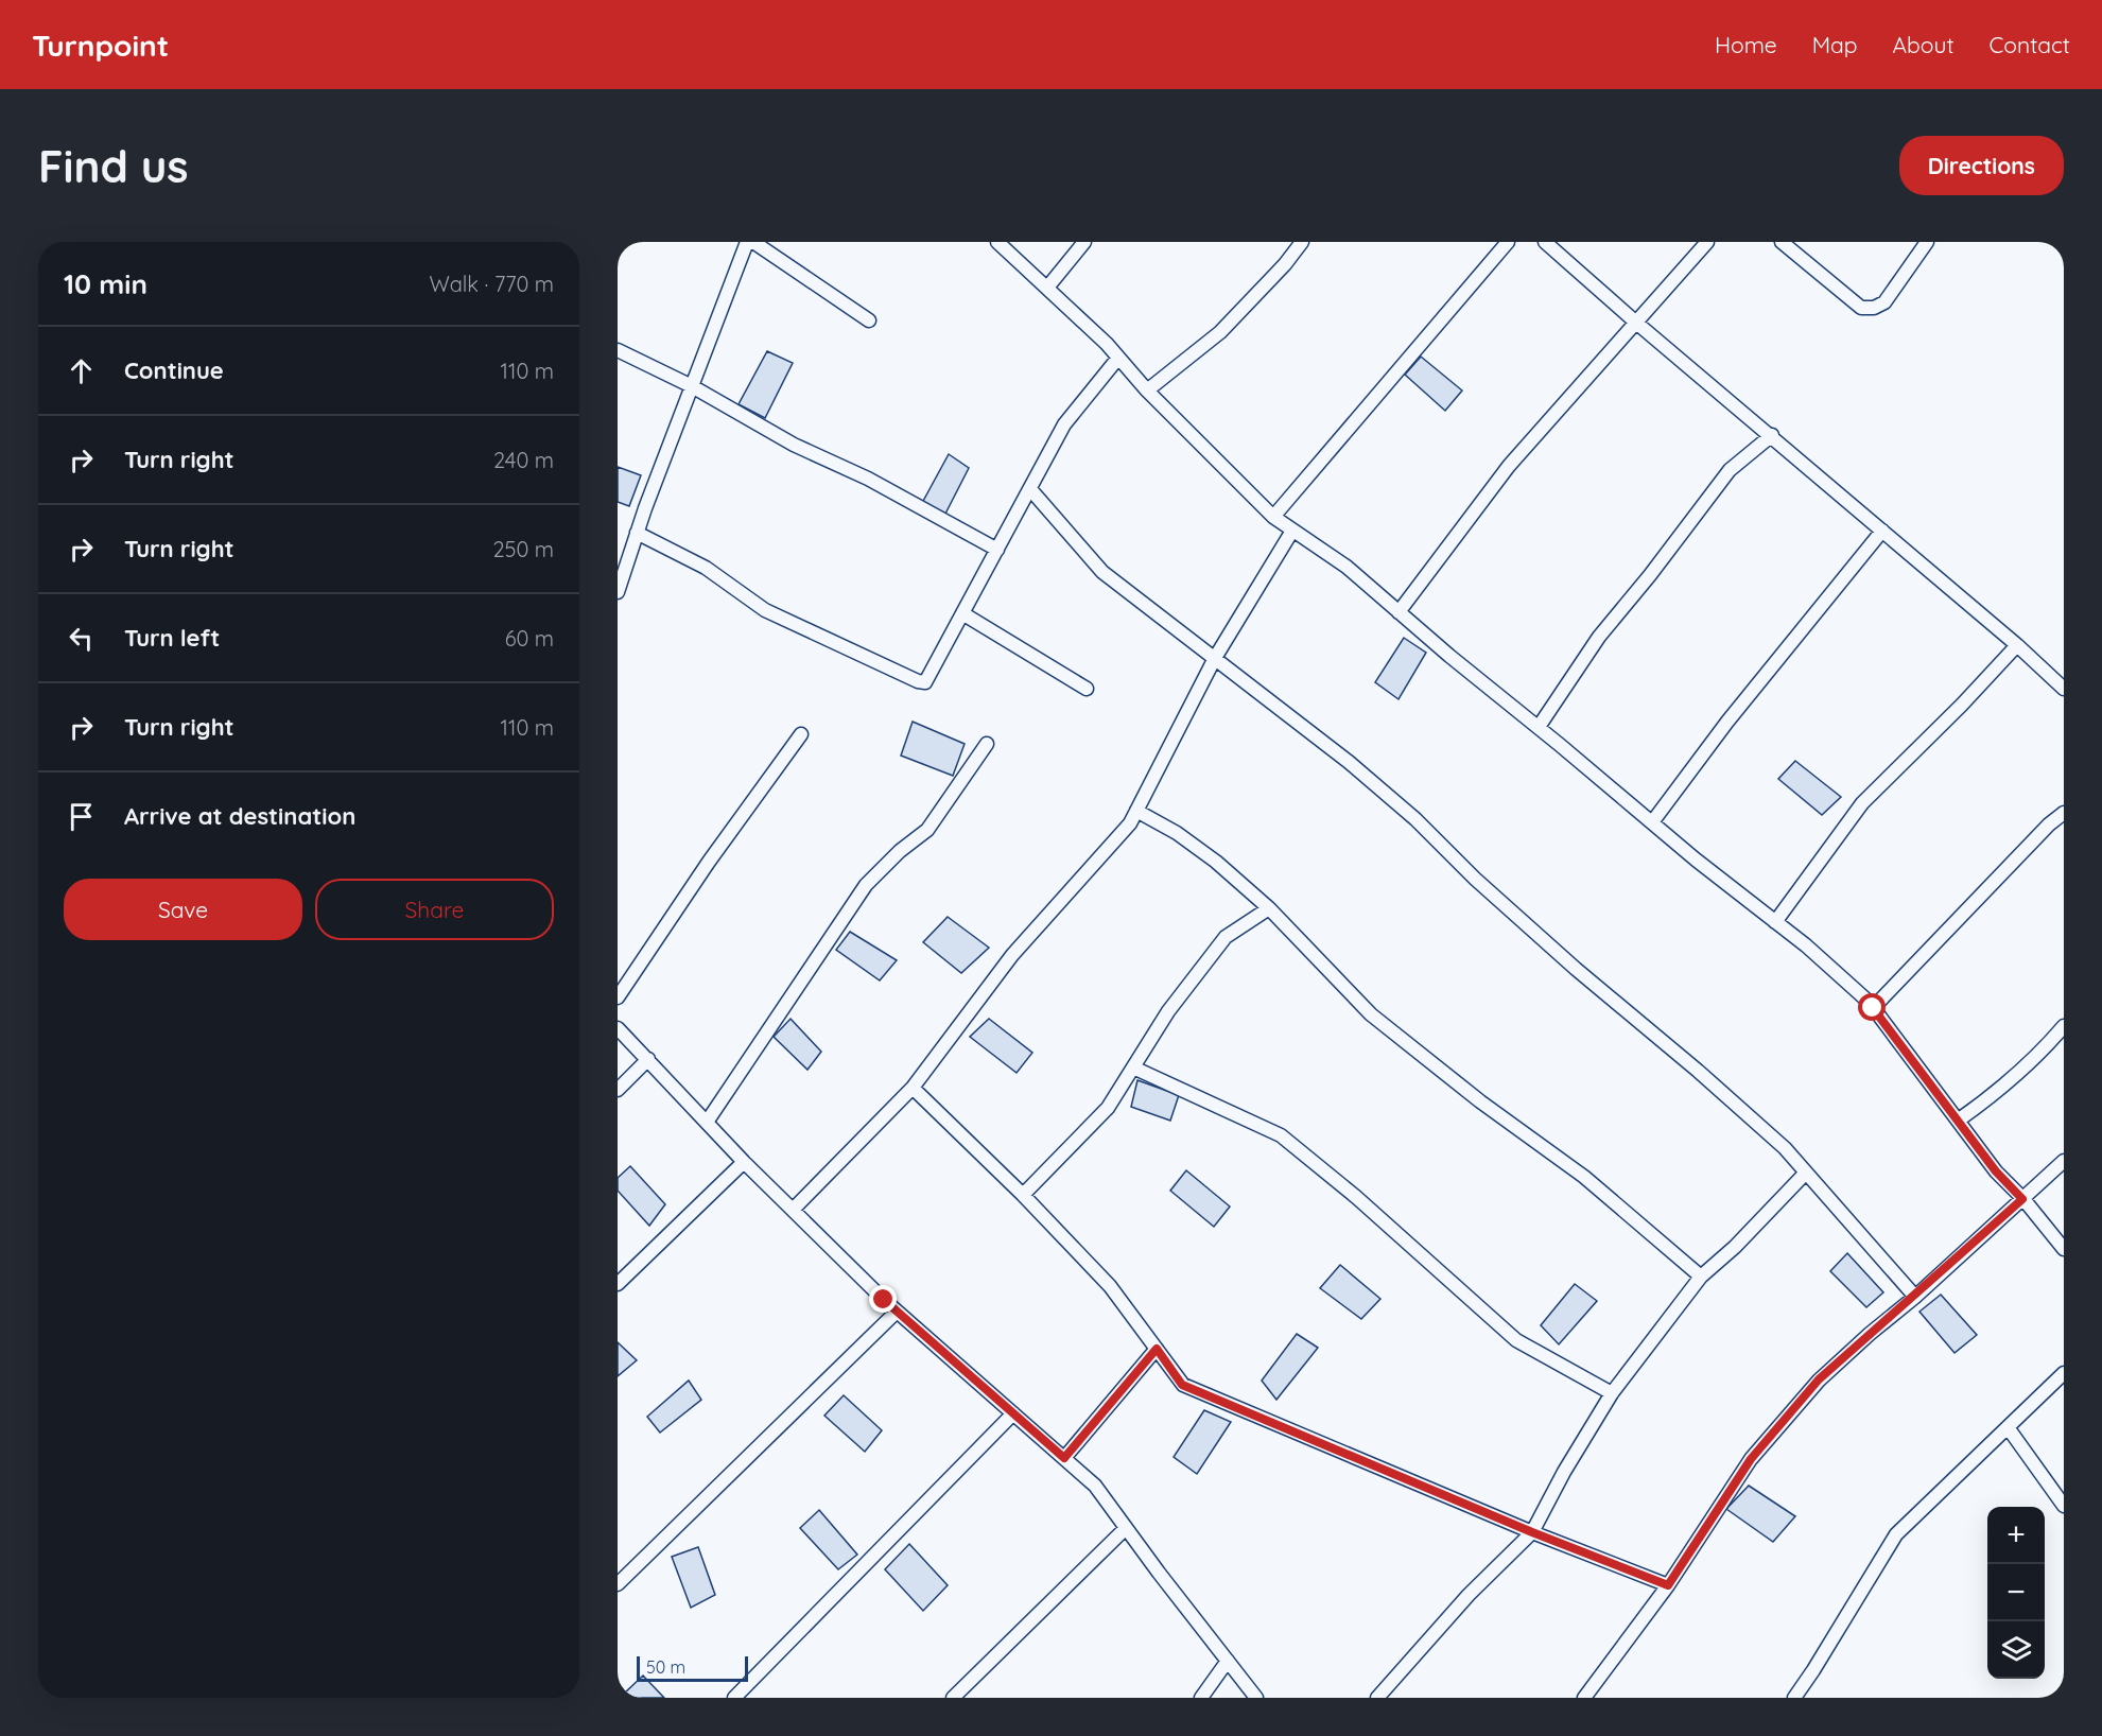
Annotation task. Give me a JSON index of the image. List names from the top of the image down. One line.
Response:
{"scale_bar":"50 m","page":{"header":"Turnpoint","nav":["Home","Map","About","Contact"],"buttons":["Directions",["Save","Share"]],"title":"Find us","heading":["10 min","Walk · 770 m"],"list":[["Continue","110 m"],["Turn right","240 m"],["Turn right","250 m"],["Turn left","60 m"],["Turn right","110 m"],"Arrive at destination"],"map_buttons":["+","−"],"scale":"50 m"}}
